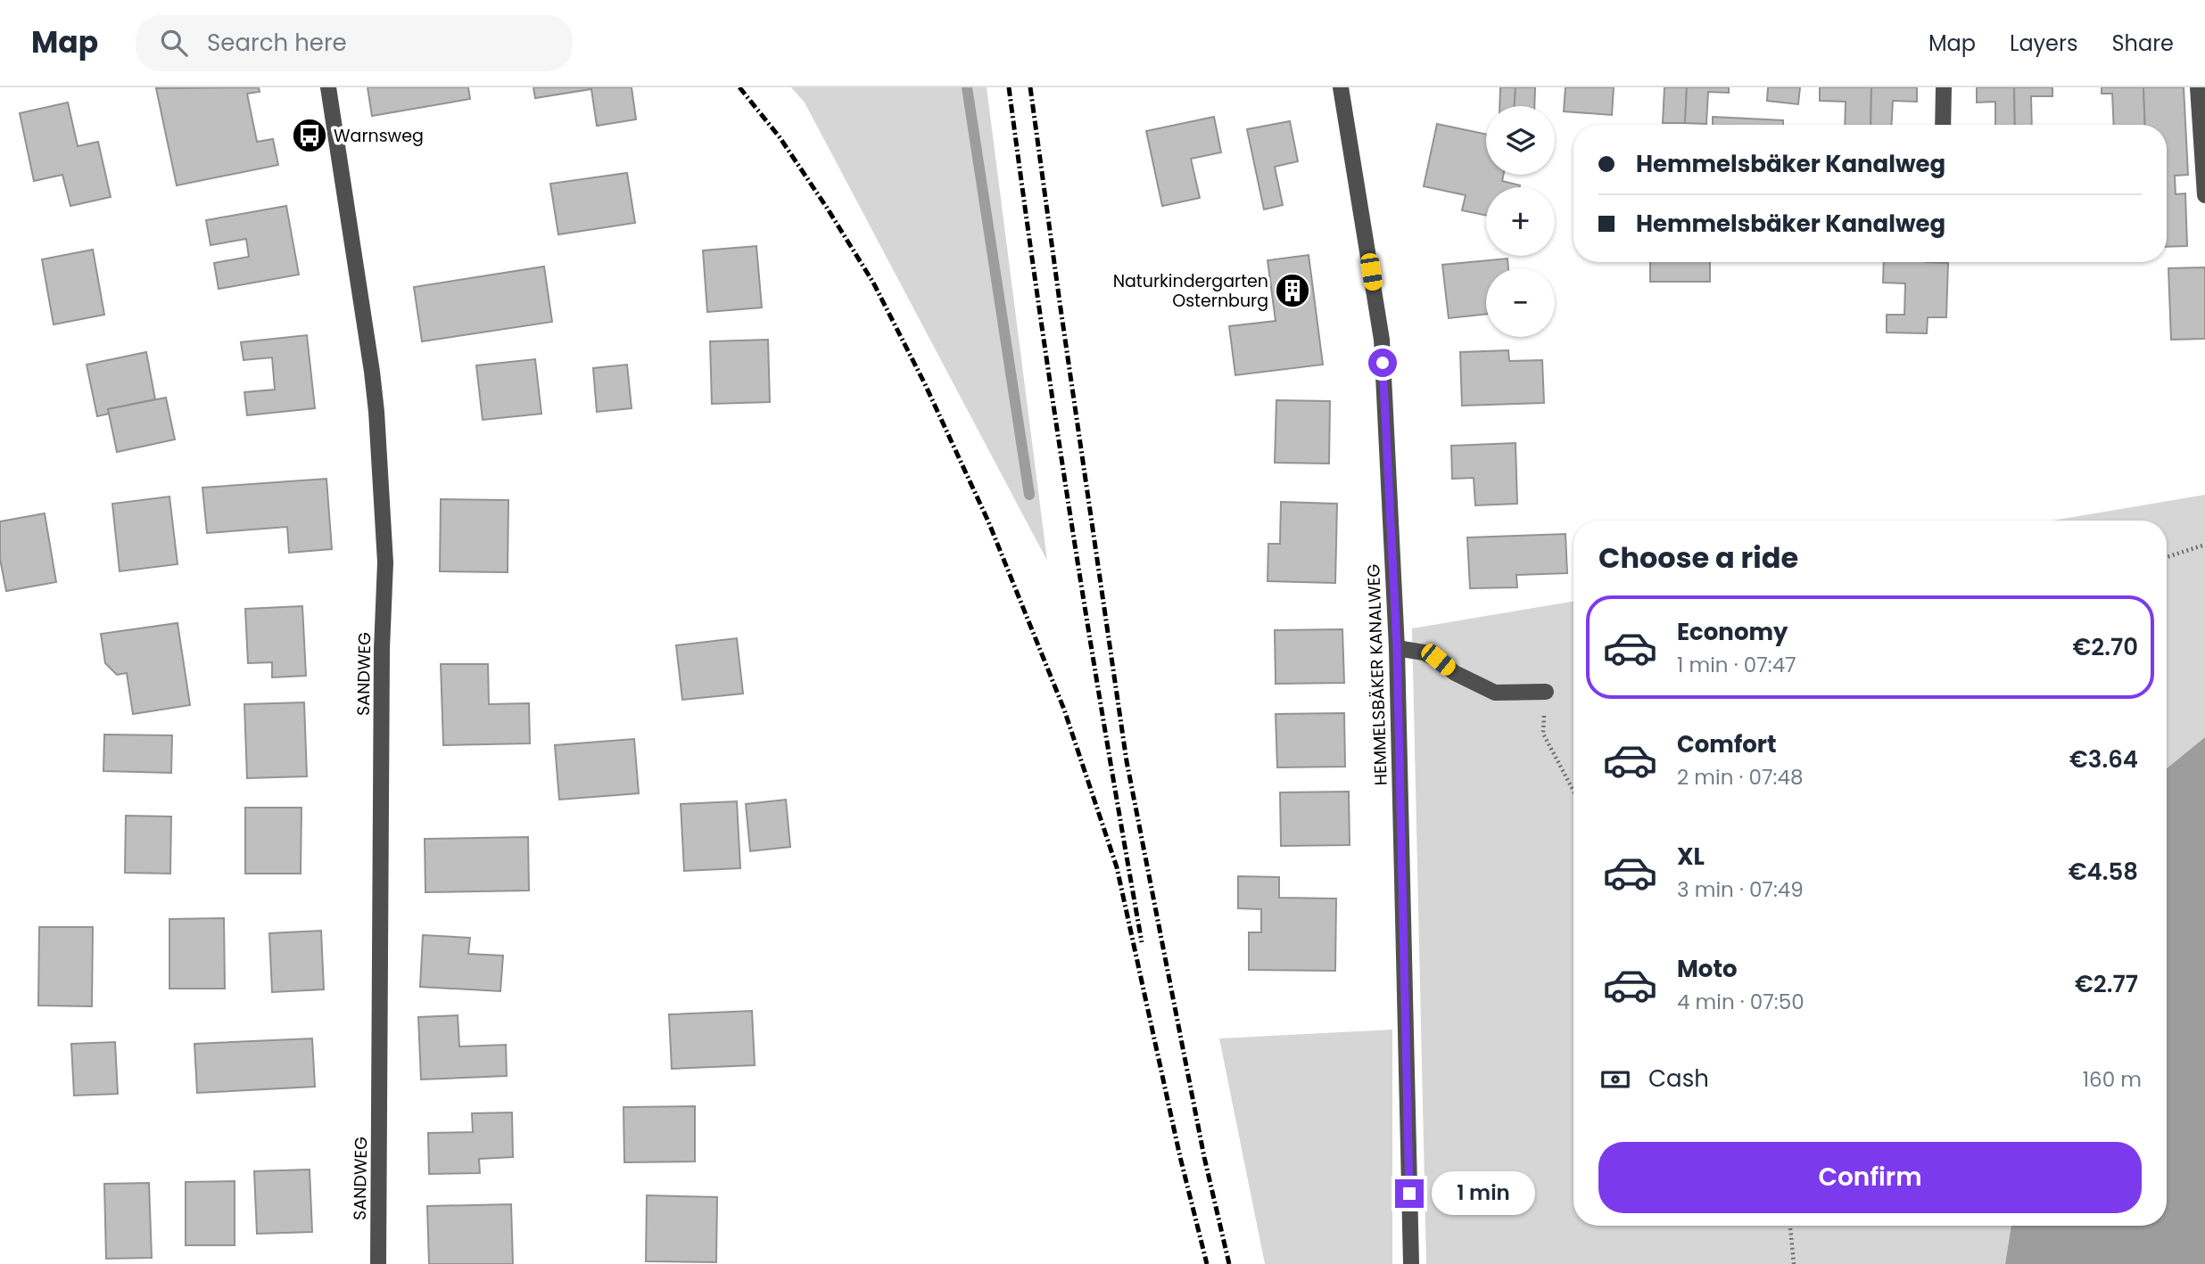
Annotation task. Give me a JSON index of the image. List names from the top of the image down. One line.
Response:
{"streets":{"street":["SANDWEG","HEMMELSBÄKER KANALWEG"]},"places":{"bus stop":["Warnsweg"],"building":["Naturkindergarten Osternburg"]},"page":{"header":"Map","search":"Search here","nav":["Map","Layers","Share"],"map_buttons":["+","−"],"banner":["Hemmelsbäker Kanalweg","Hemmelsbäker Kanalweg"],"heading":"Choose a ride","list":[{"name":"Economy","note":"1 min · 07:47","value":"€2.70"},{"name":"Comfort","note":"2 min · 07:48","value":"€3.64"},{"name":"XL","note":"3 min · 07:49","value":"€4.58"},{"name":"Moto","note":"4 min · 07:50","value":"€2.77"}],"pay":["Cash","160 m"],"buttons":"Confirm","bubble":"1 min"}}
